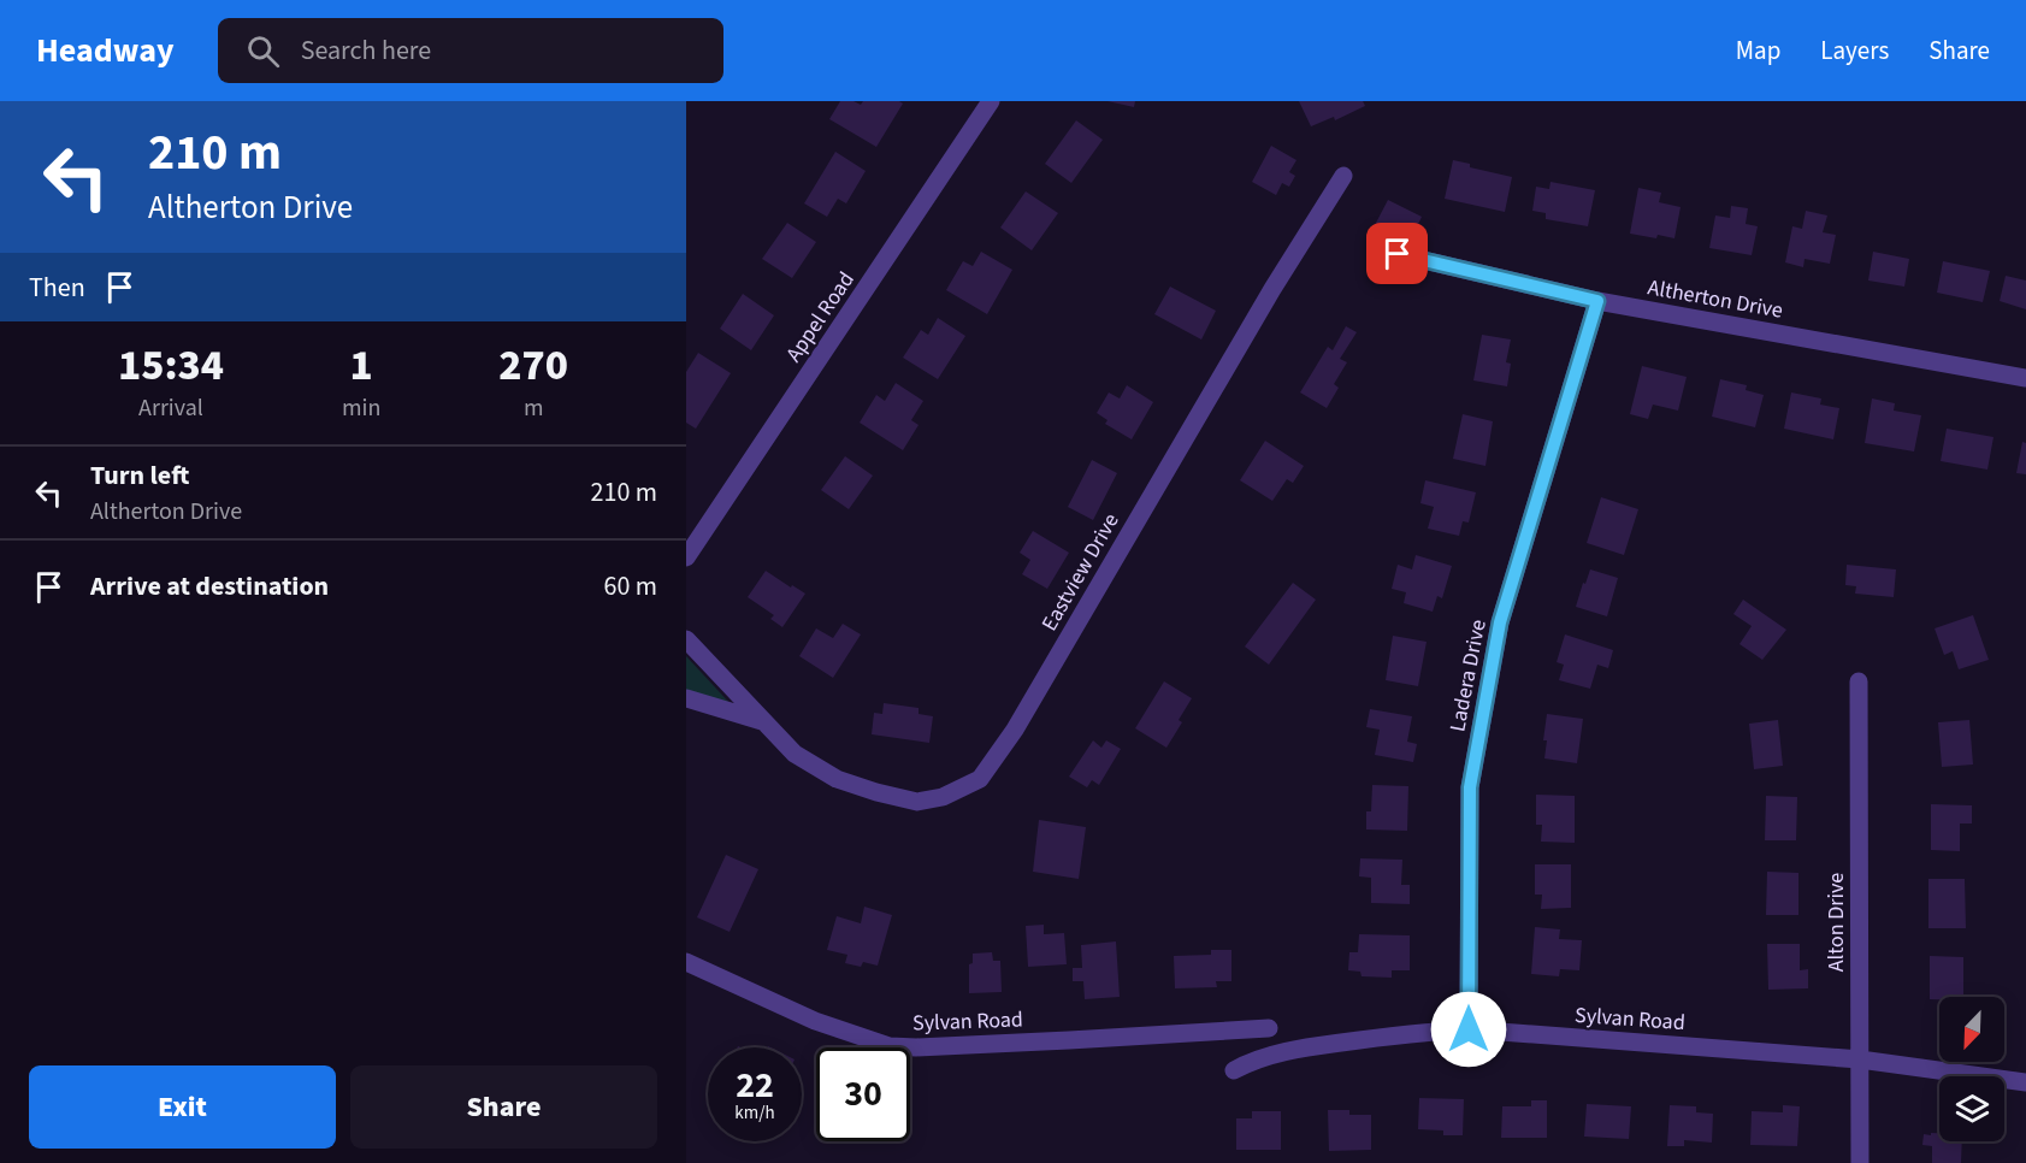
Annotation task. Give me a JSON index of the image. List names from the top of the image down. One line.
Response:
{"streets":{"street":["Altherton Drive","Appel Road","Eastview Drive","Ladera Drive","Alton Drive","Sylvan Road"]},"crossings":[["Altherton Drive","Ladera Drive"],["Ladera Drive","Sylvan Road"],["Alton Drive","Sylvan Road"]],"north":"bottom left","page":{"header":"Headway","search":"Search here","nav":["Map","Layers","Share"],"turn":["210 m","Altherton Drive"],"then":"Then","eta":["15:34","Arrival","1","min","270","m"],"list":[{"name":"Turn left","note":"Altherton Drive","value":"210 m"},{"name":"Arrive at destination","value":"60 m"}],"speed":"22 km/h","limit":"30","buttons":["Exit","Share"]}}
